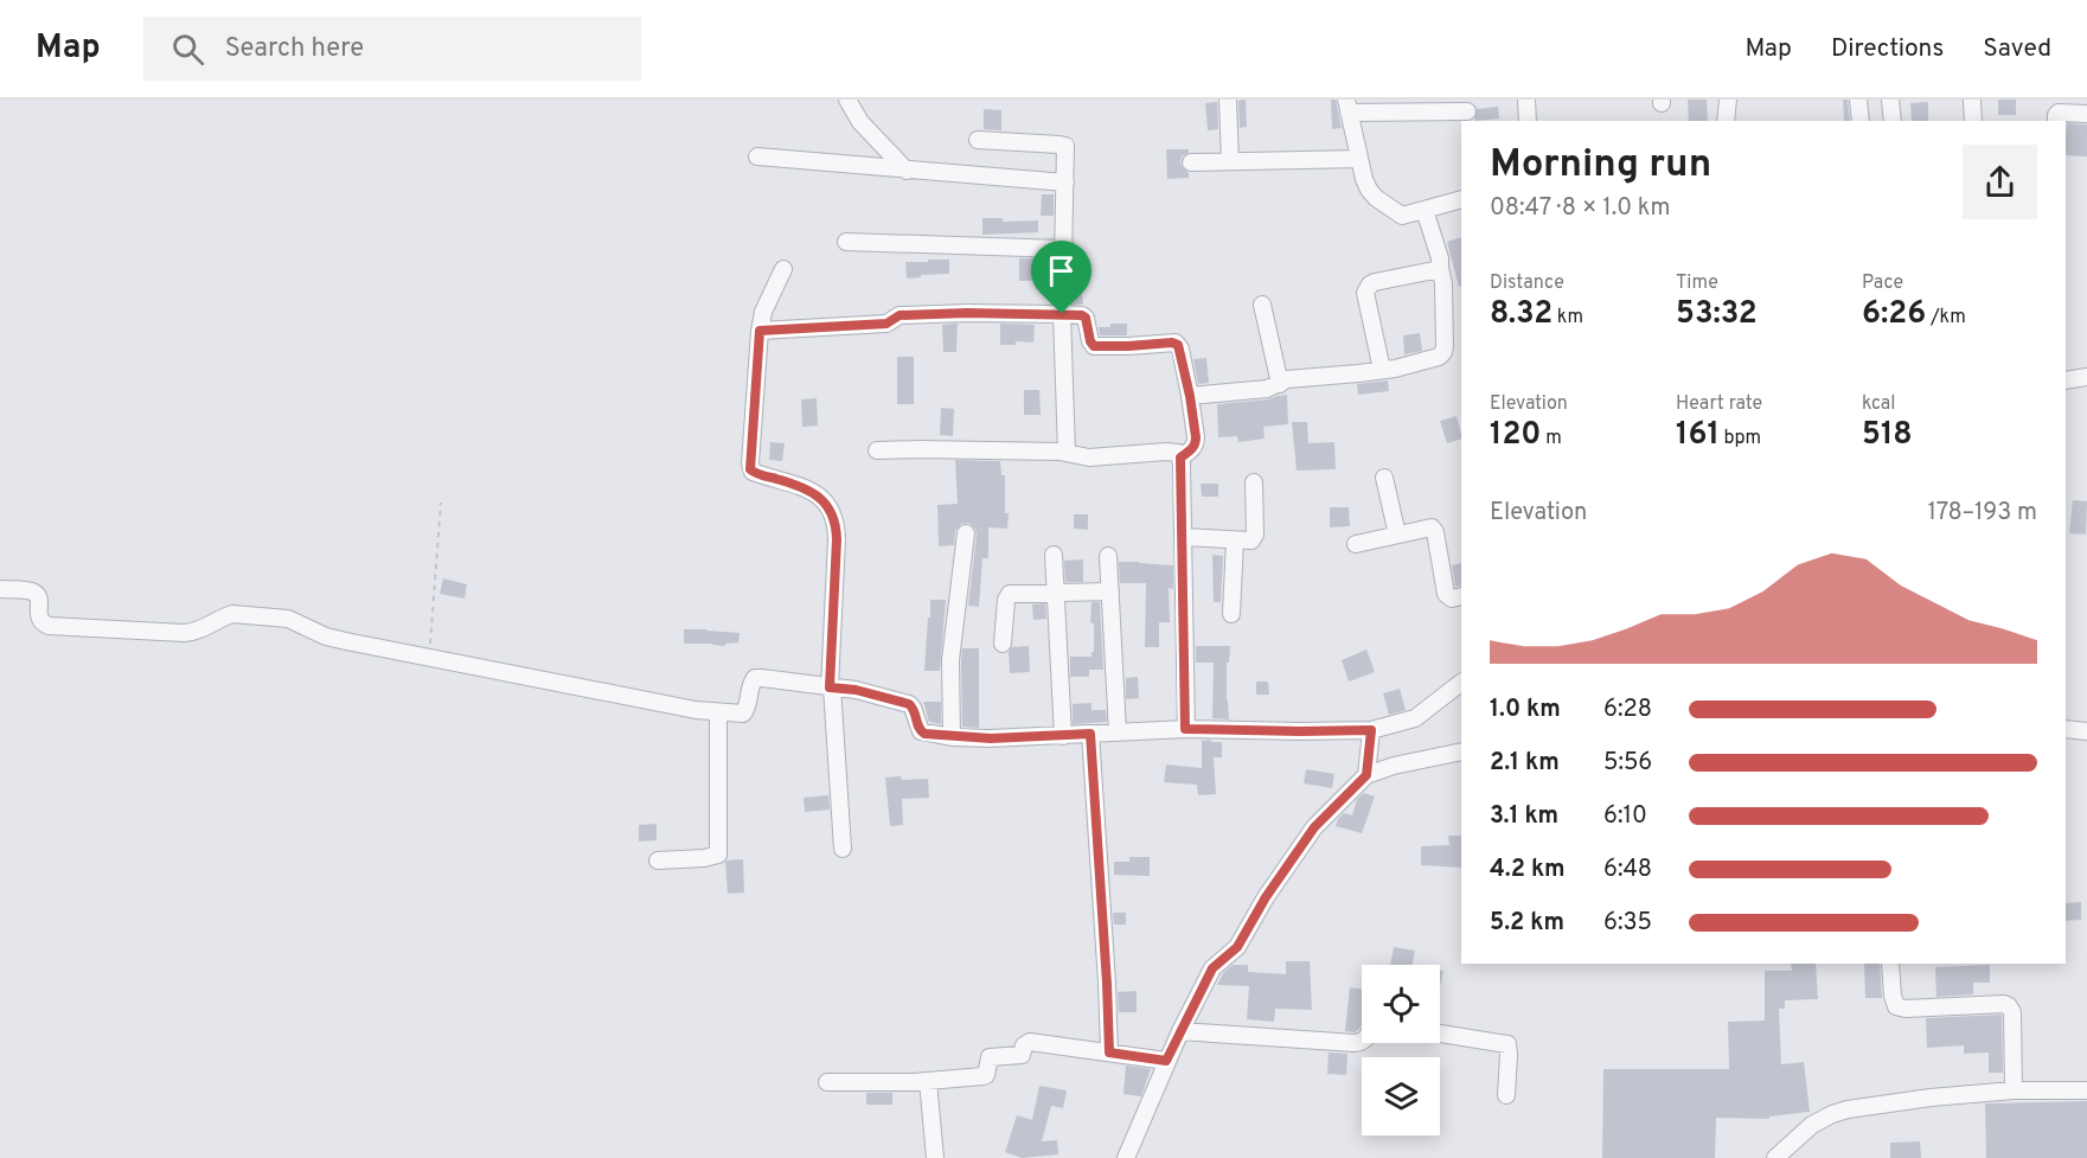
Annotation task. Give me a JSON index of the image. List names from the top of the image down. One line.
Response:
{"page":{"header":"Map","search":"Search here","nav":["Map","Directions","Saved"],"heading":["Morning run","08:47 · 8 × 1.0 km"],"stats":[["Distance","8.32 km"],["Time","53:32"],["Pace","6:26 /km"],["Elevation","120 m"],["Heart rate","161 bpm"],["kcal","518"]],"chart":["Elevation","178–193 m"],"list":[{"name":"1.0 km","note":"6:28"},{"name":"2.1 km","note":"5:56"},{"name":"3.1 km","note":"6:10"},{"name":"4.2 km","note":"6:48"},{"name":"5.2 km","note":"6:35"}]}}
